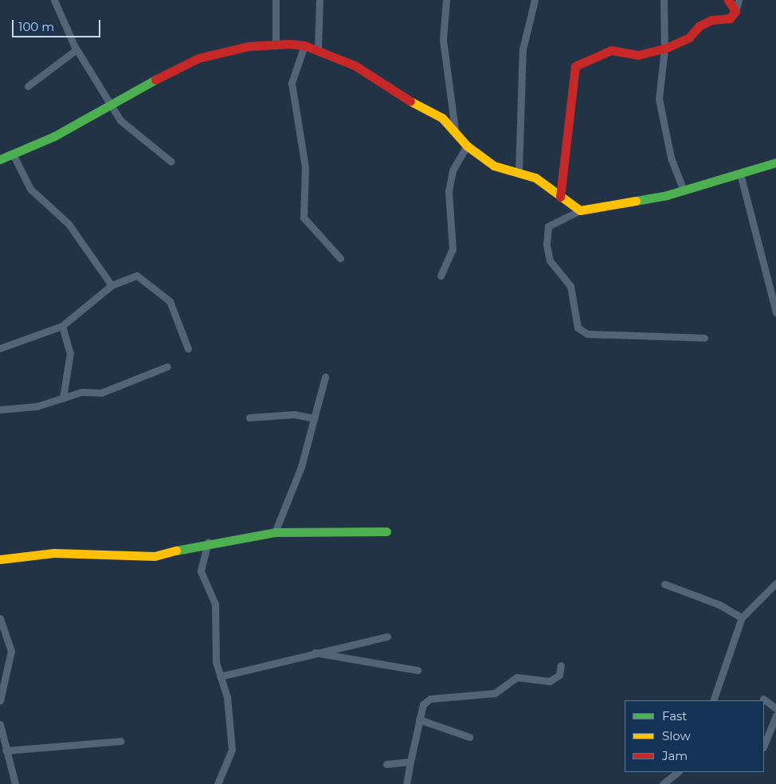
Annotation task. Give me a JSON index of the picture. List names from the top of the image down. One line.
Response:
{"legend":["Fast","Slow","Jam"],"scale_bar":"100 m"}
